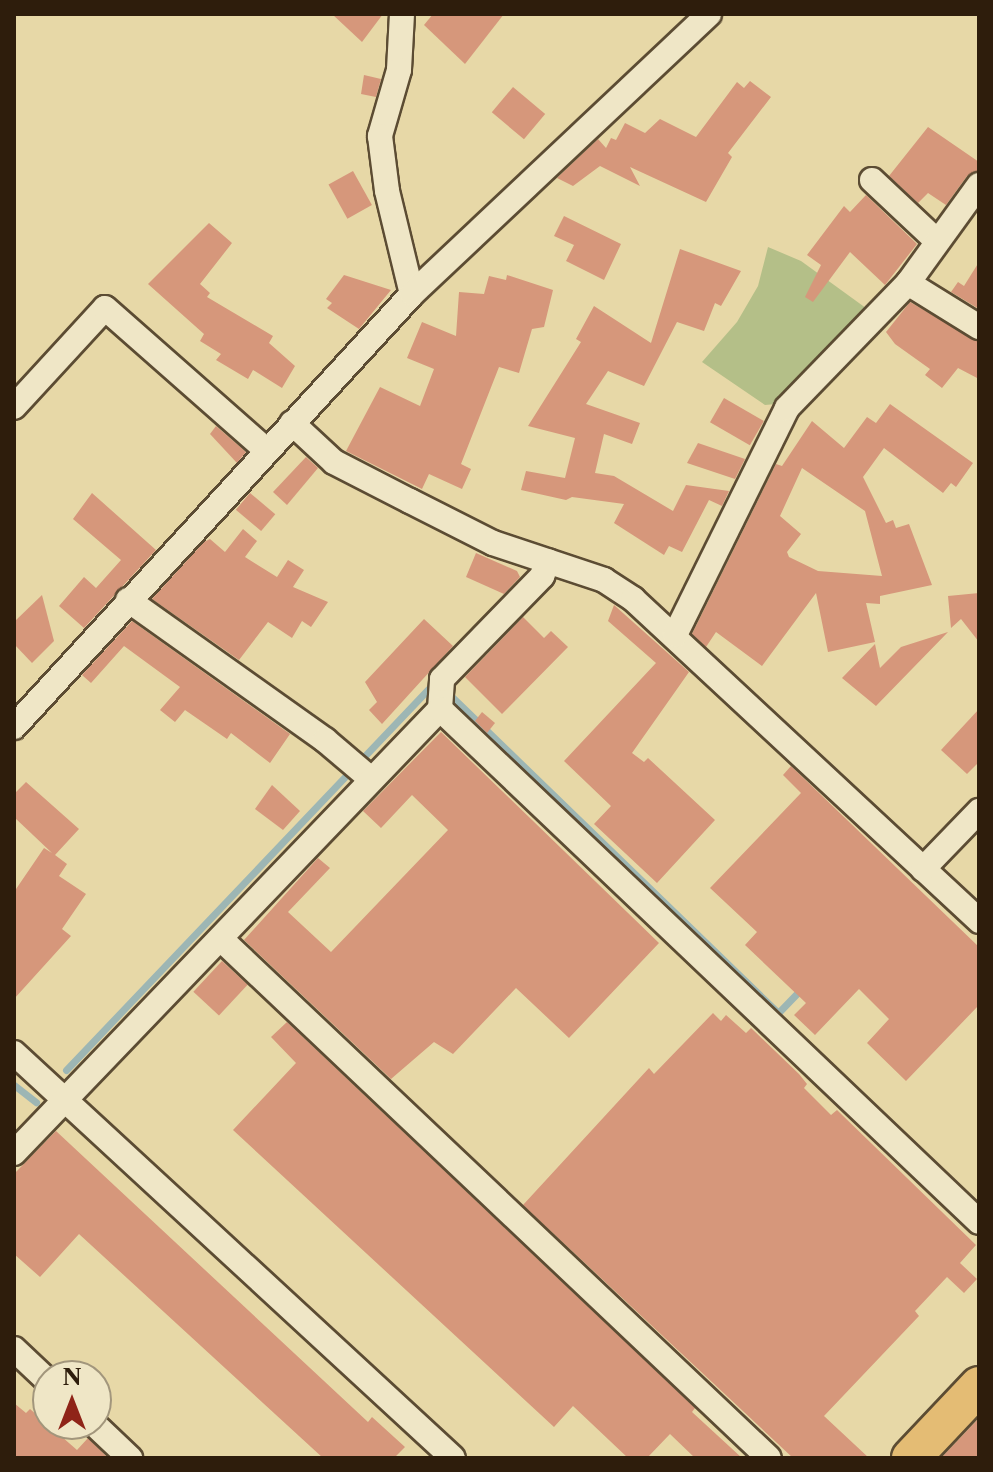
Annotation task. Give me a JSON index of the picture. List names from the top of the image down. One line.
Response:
{"north":"top"}
